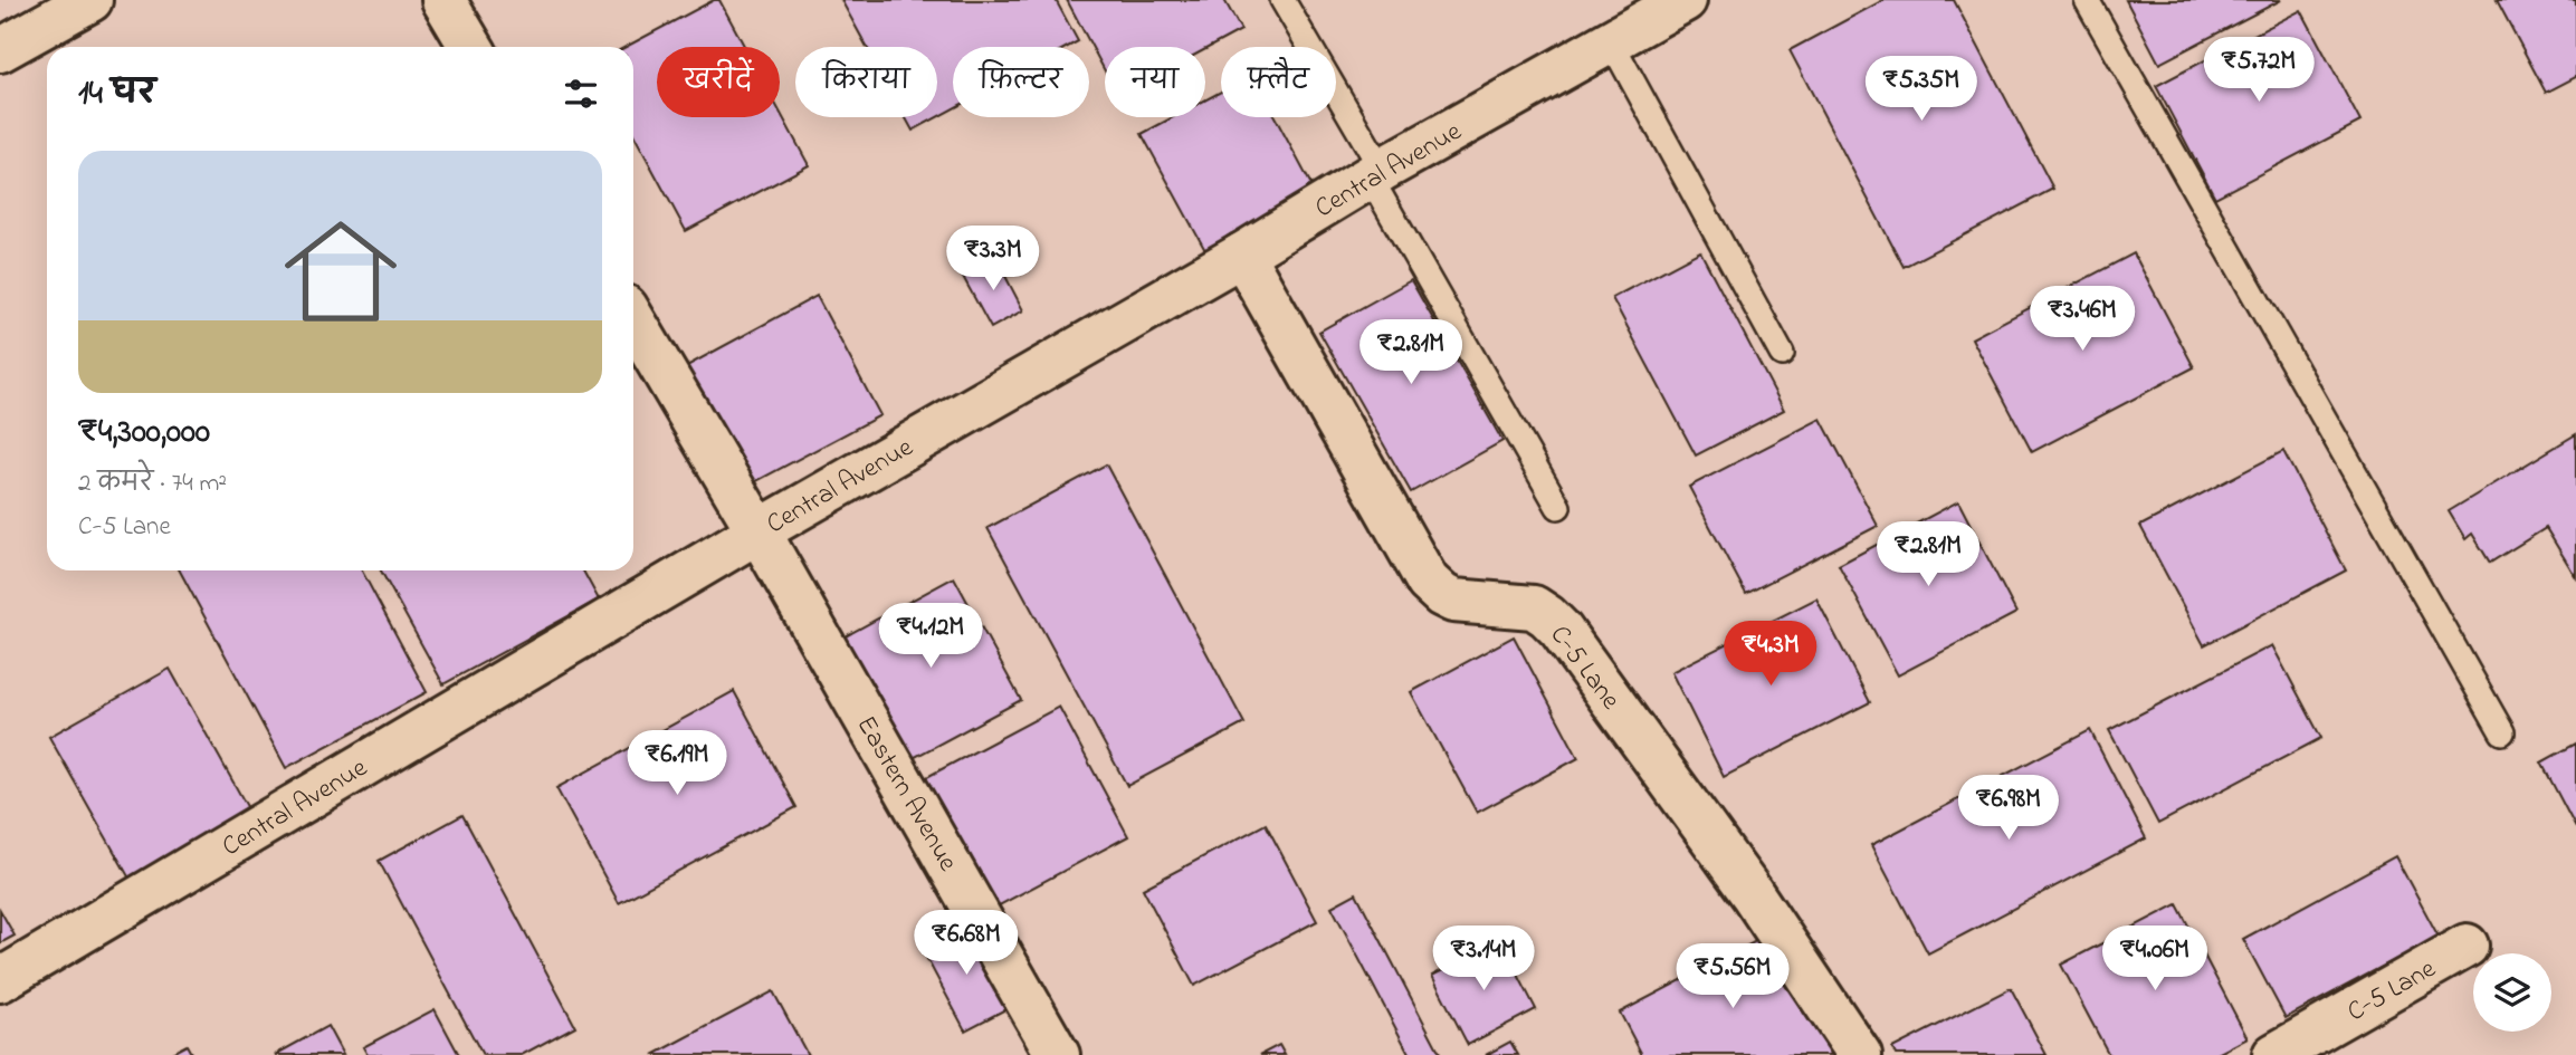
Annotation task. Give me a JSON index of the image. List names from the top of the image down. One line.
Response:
{"streets":{"street":["Central Avenue","C-5 Lane","Eastern Avenue"]},"crossings":[["Central Avenue","C-5 Lane"],["Central Avenue","Eastern Avenue"]],"page":{"price":["₹5.72M","₹5.35M","₹3.3M","₹3.46M","₹2.81M","₹2.81M","₹4.12M","₹4.3M","₹6.19M","₹6.98M","₹6.68M","₹3.14M","₹4.06M","₹5.56M"],"chip":["खरीदें","किराया","फ़िल्टर","नया","फ़्लैट"],"heading":"14 घर","list":[{"name":"₹4,300,000","note":"2 कमरे · 74 m² · C-5 Lane"}]}}
